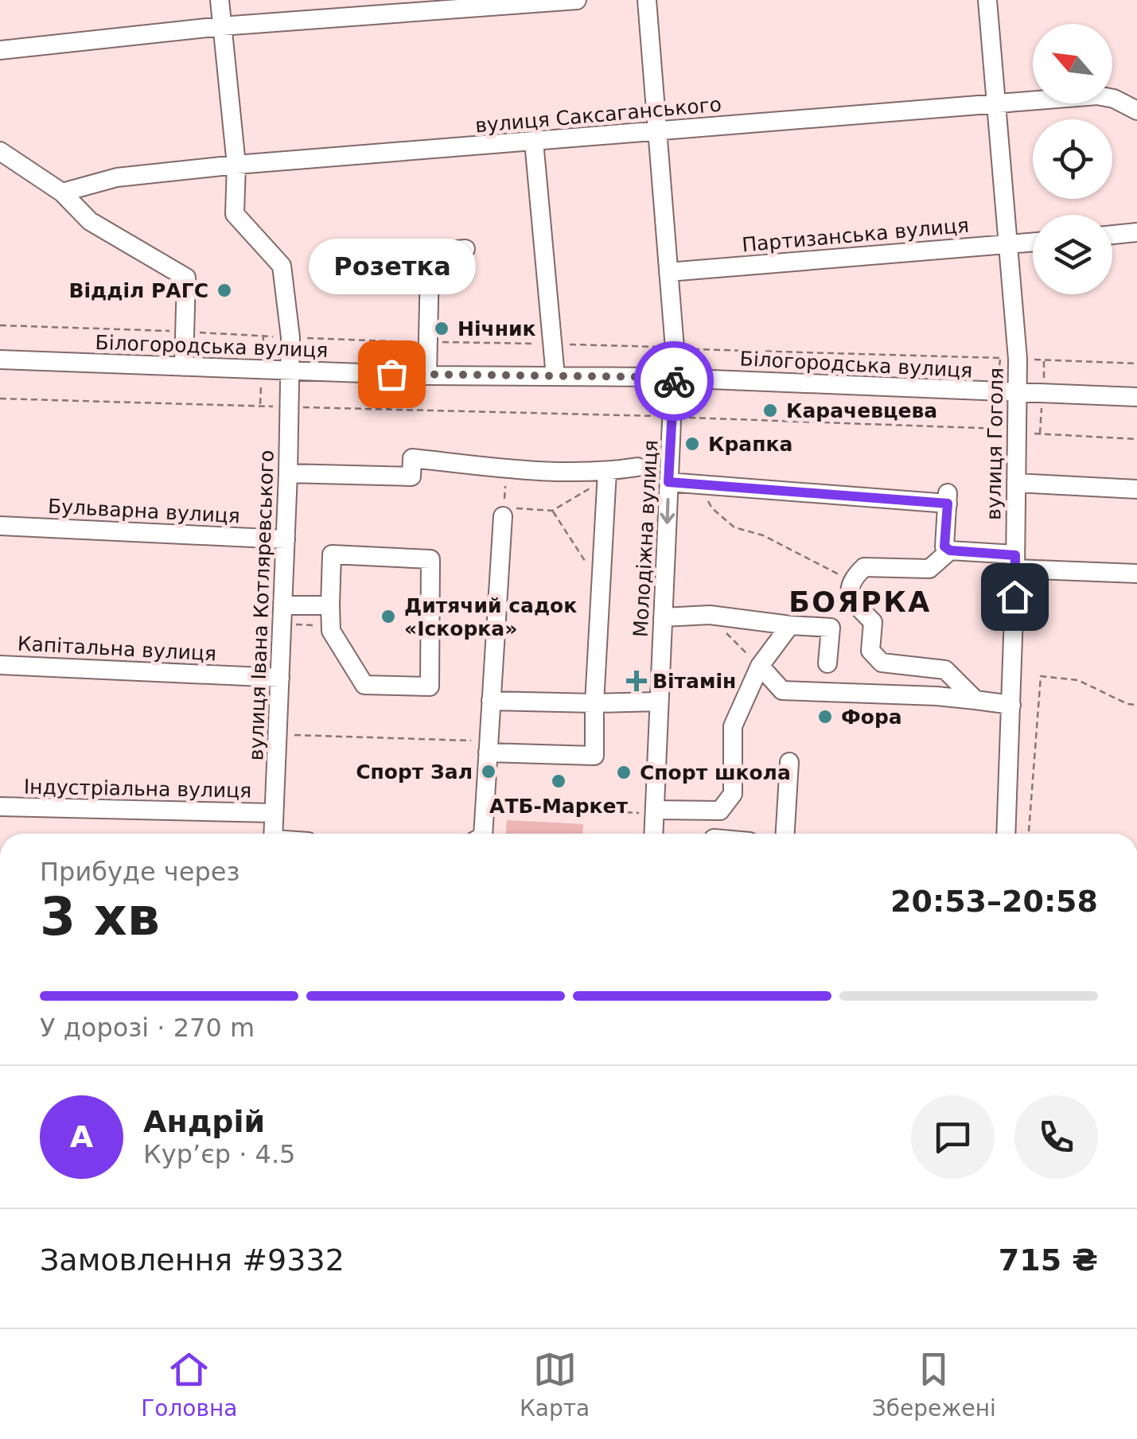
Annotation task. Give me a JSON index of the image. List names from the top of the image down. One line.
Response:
{"streets":{"street":["вулиця Саксаганського","Партизанська вулиця","Білогородська вулиця","вулиця Гоголя","Бульварна вулиця","Молодіжна вулиця","вулиця Івана Котляревського","Капітальна вулиця","Індустріальна вулиця"]},"crossings":[["вулиця Саксаганського","вулиця Гоголя"],["вулиця Саксаганського","Молодіжна вулиця"],["вулиця Саксаганського","вулиця Івана Котляревського"],["Партизанська вулиця","вулиця Гоголя"],["Партизанська вулиця","Молодіжна вулиця"],["Білогородська вулиця","вулиця Гоголя"],["Білогородська вулиця","Молодіжна вулиця"],["Білогородська вулиця","вулиця Івана Котляревського"],["Бульварна вулиця","вулиця Івана Котляревського"],["вулиця Івана Котляревського","Капітальна вулиця"],["вулиця Івана Котляревського","Індустріальна вулиця"]],"districts":["БОЯРКА"],"places":{"other":["Відділ РАГС","Нічник","Розетка","Карачевцева","Крапка","Дитячий садок «Іскорка»","Фора","Спорт Зал","Спорт школа","АТБ-Маркет"],"health":["Вітамін"]},"north":"top left","page":{"bubble":"Розетка","heading":["3 хв","Прибуде через","20:53–20:58"],"panel":["Андрій","Кур’єр · 4.5","Замовлення #9332","715 ₴"],"bar":"У дорозі · 270 m","round":"А","tabs":["Головна","Карта","Збережені"]}}
